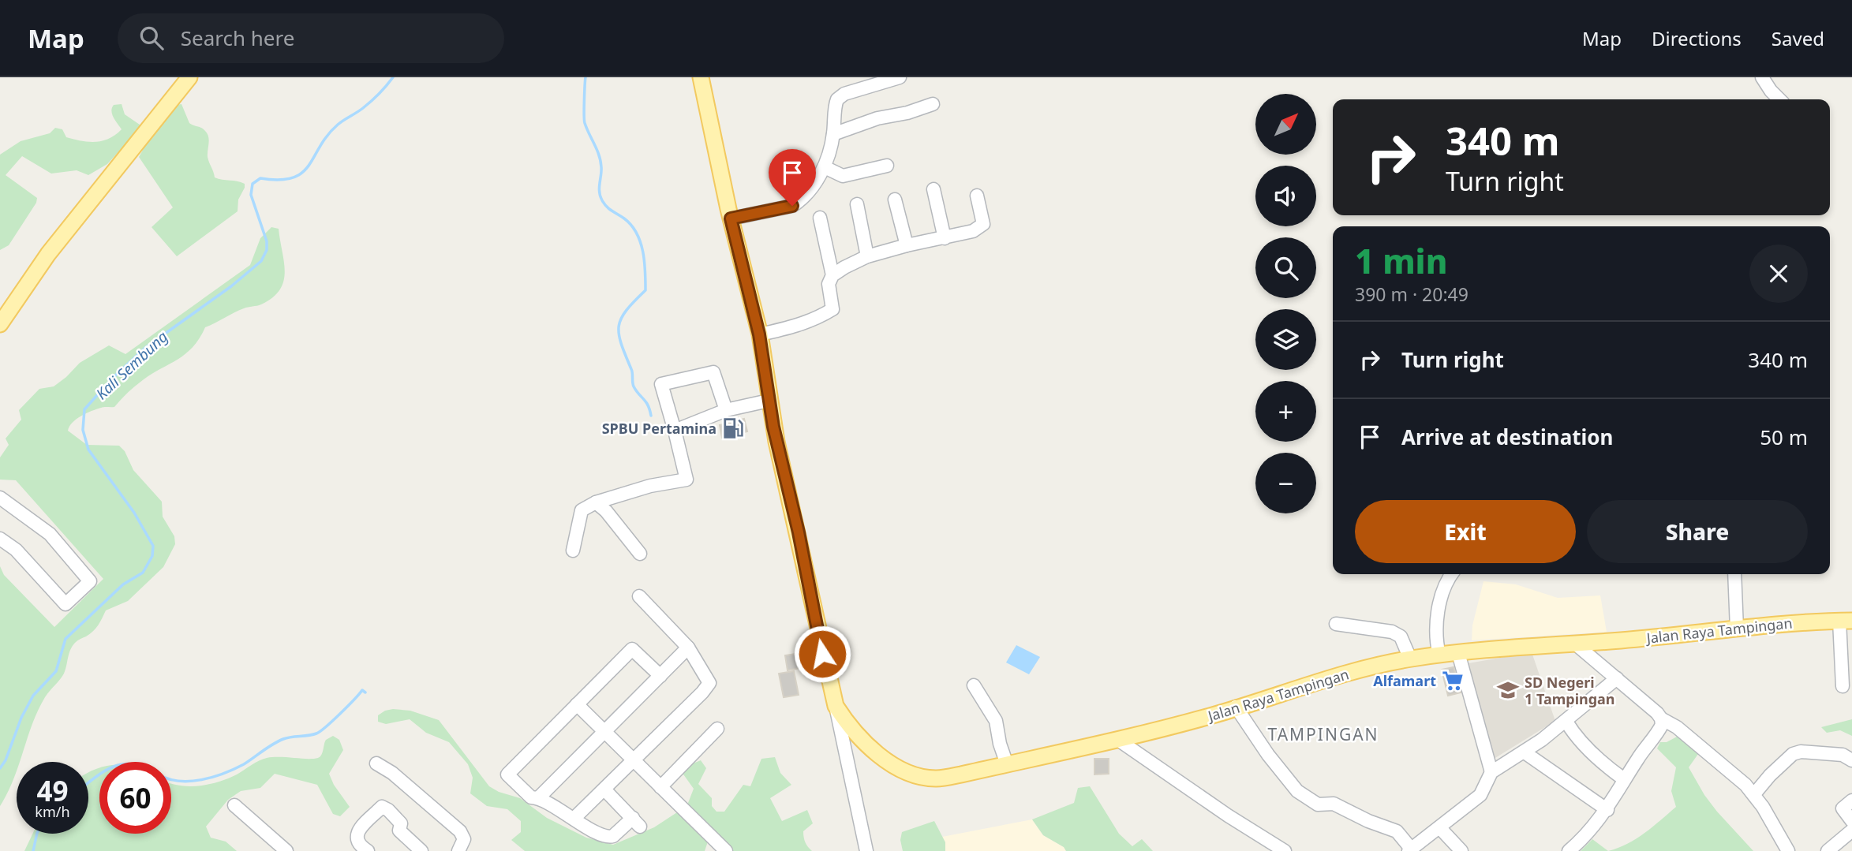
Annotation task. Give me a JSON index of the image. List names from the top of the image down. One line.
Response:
{"streets":{"main road":["Jalan Raya Tampingan"]},"districts":["TAMPINGAN"],"water":["Kali Sembung"],"places":{"fuel station":["SPBU Pertamina"],"supermarket":["Alfamart"],"school or university":["SD Negeri 1 Tampingan"]},"north":"top right","page":{"header":"Map","search":"Search here","nav":["Map","Directions","Saved"],"map_buttons":["+","−"],"turn":["340 m","Turn right"],"heading":["1 min","390 m · 20:49"],"list":[{"name":"Turn right","value":"340 m"},{"name":"Arrive at destination","value":"50 m"}],"buttons":["Exit","Share"],"speed":"49 km/h","limit":"60"}}
